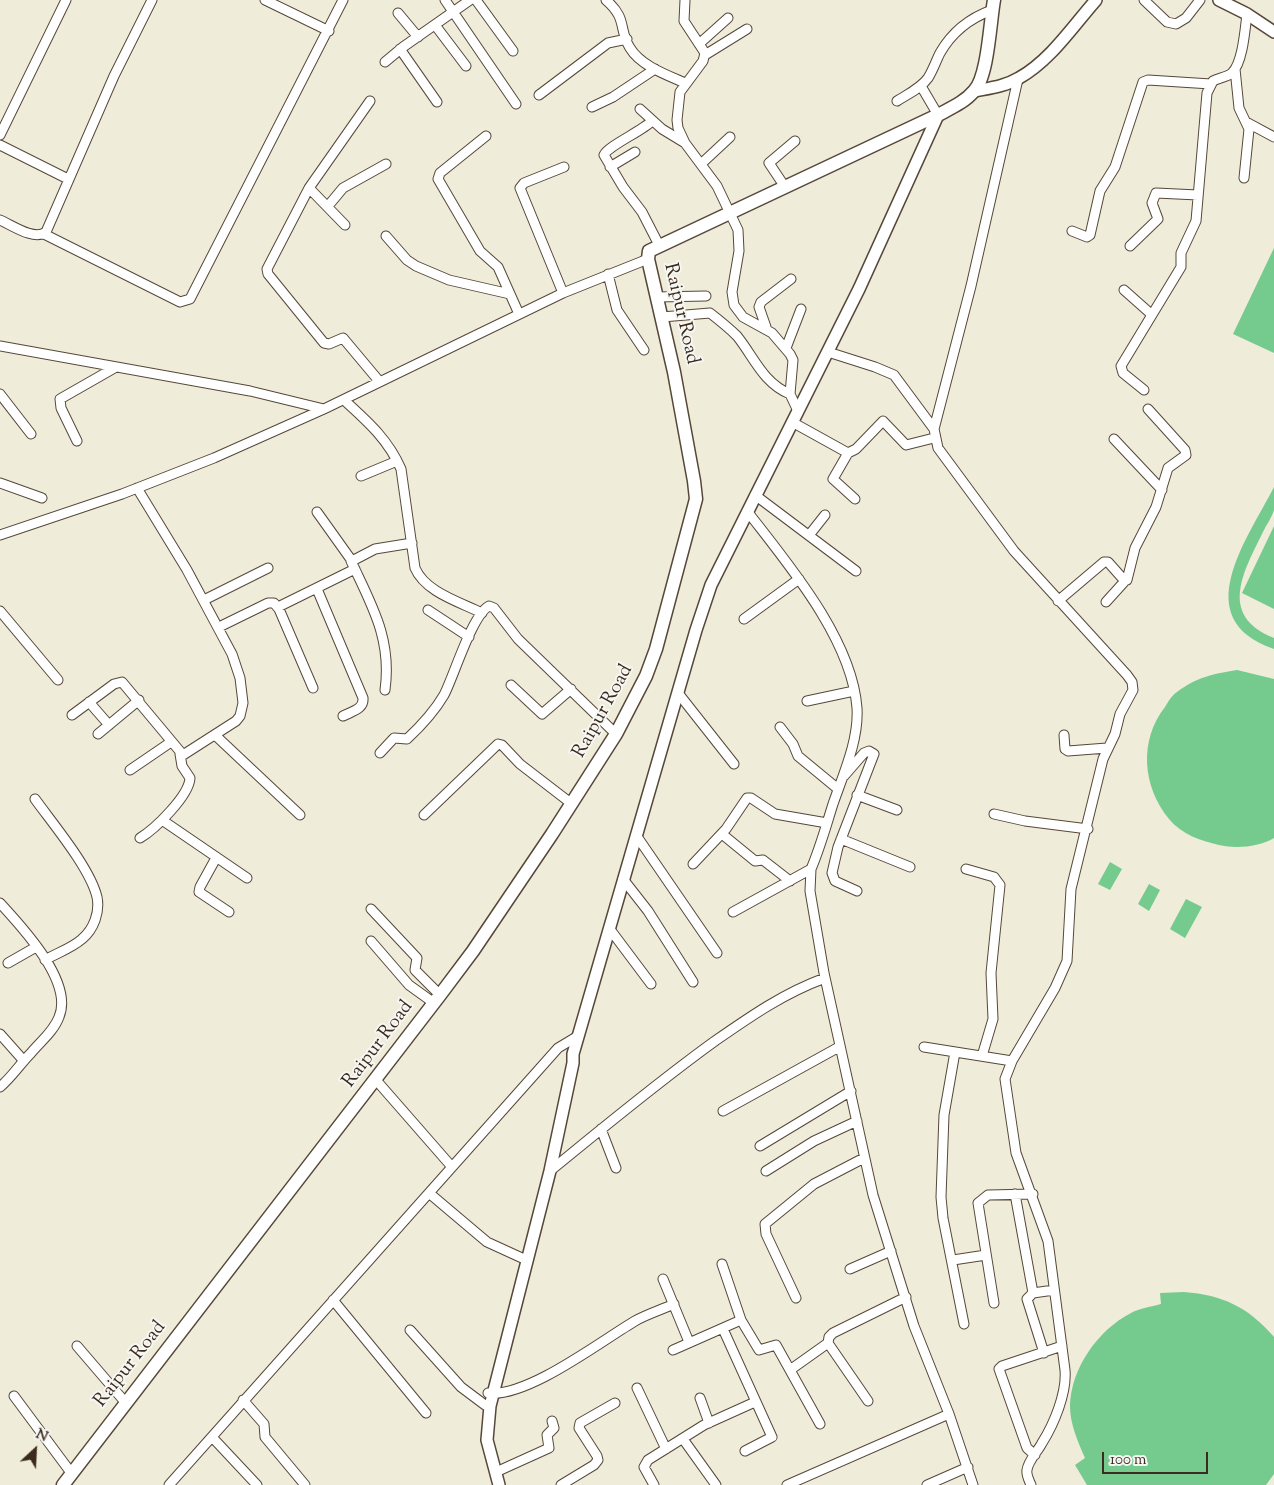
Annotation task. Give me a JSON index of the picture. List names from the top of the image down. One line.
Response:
{"streets":{"main road":["Raipur Road"]},"scale_bar":"100 m","north":"top right"}
